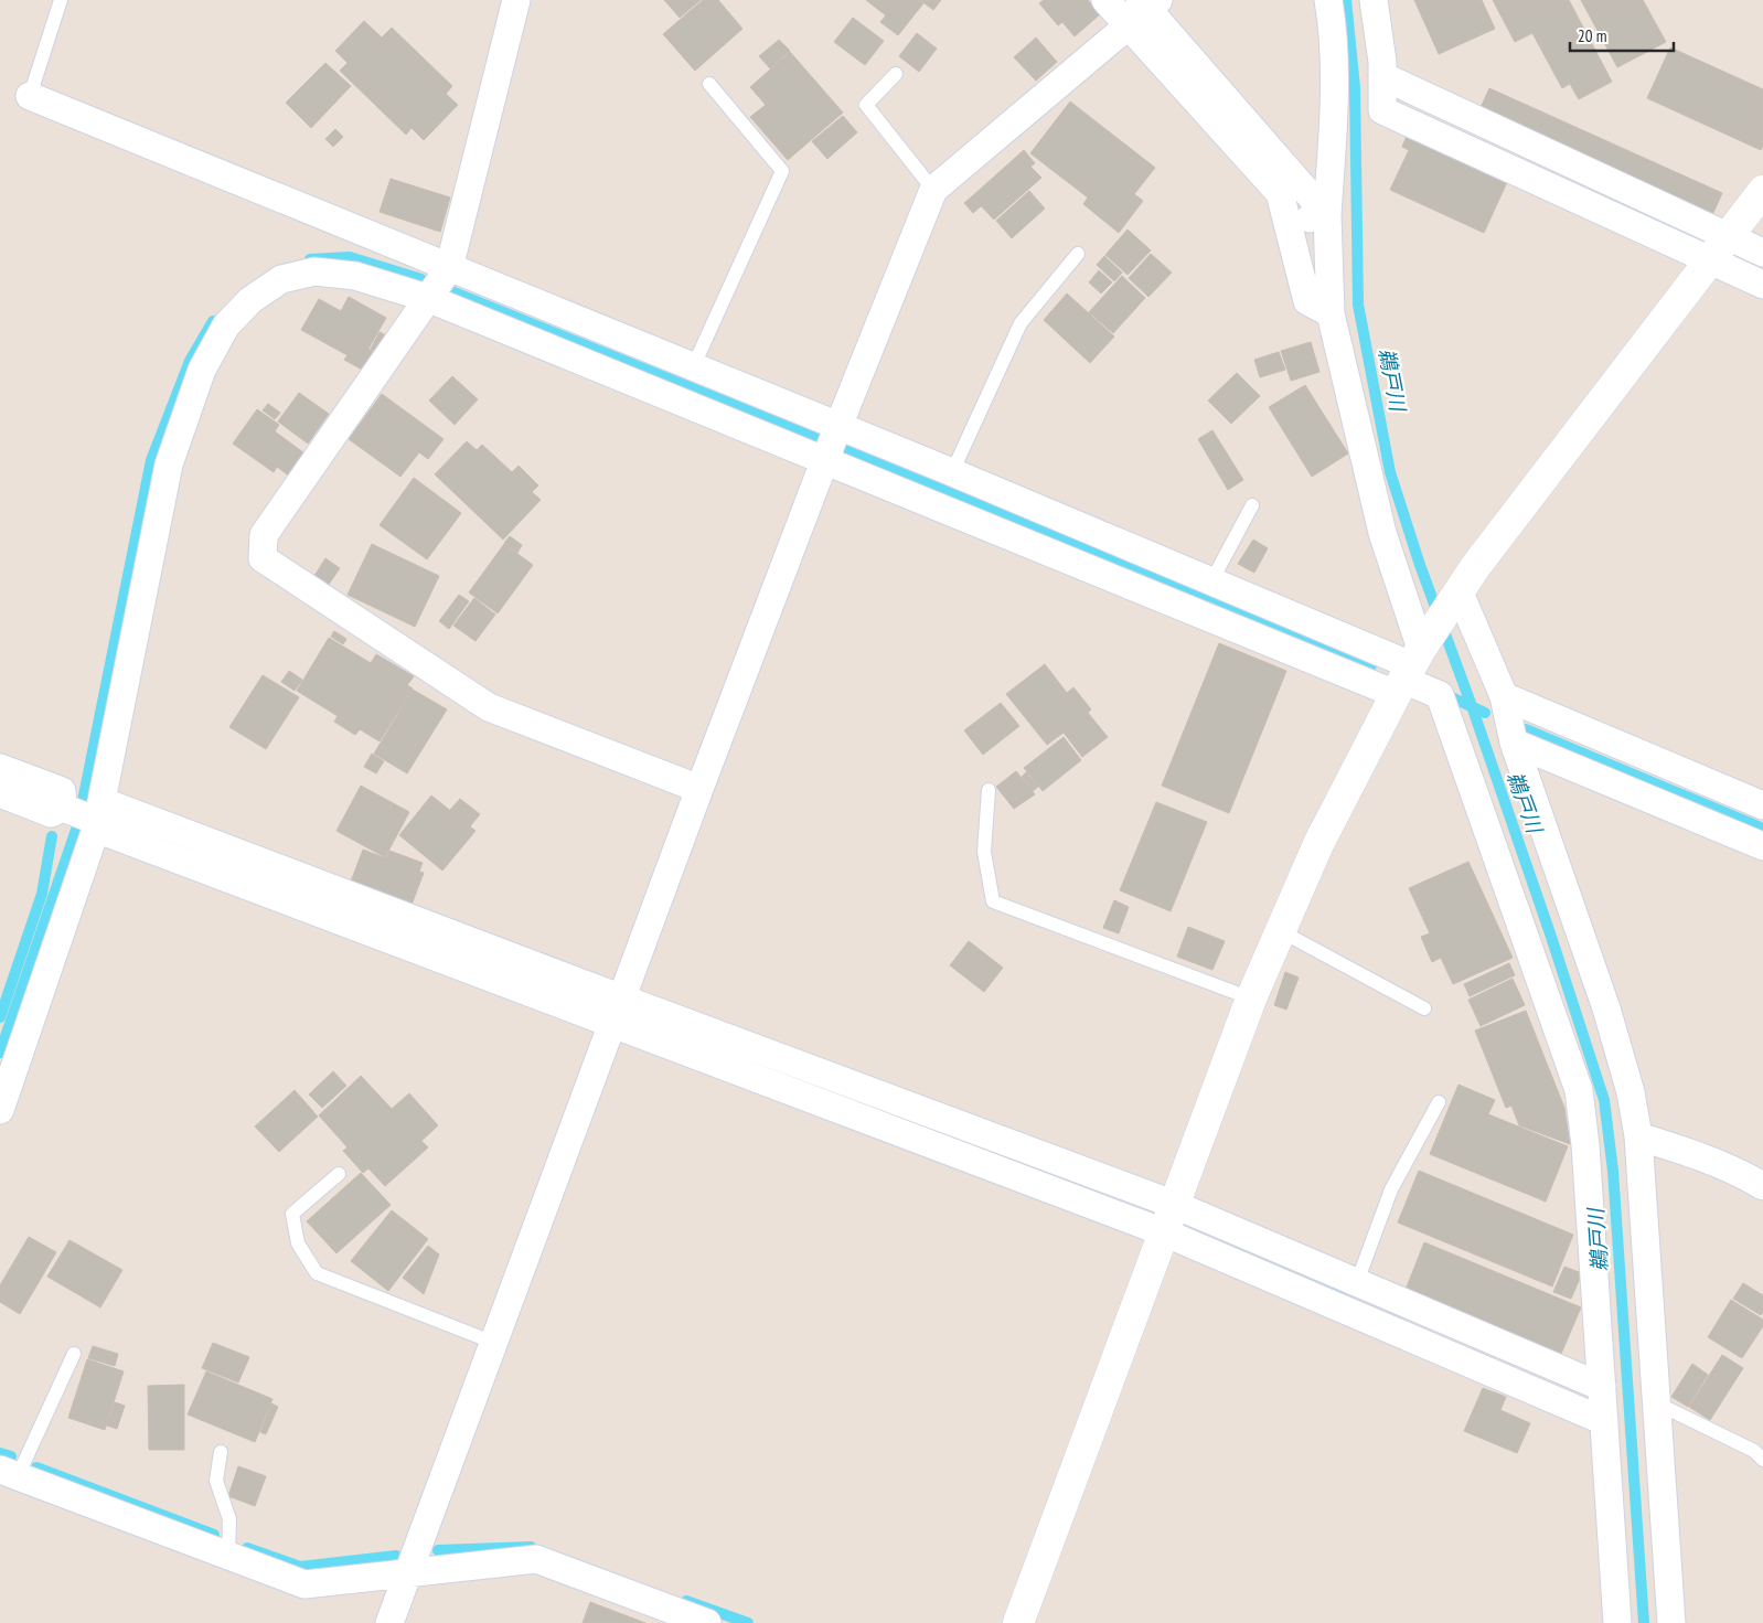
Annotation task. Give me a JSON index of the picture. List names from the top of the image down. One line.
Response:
{"water":["鵜戸川"],"scale_bar":"20 m"}
